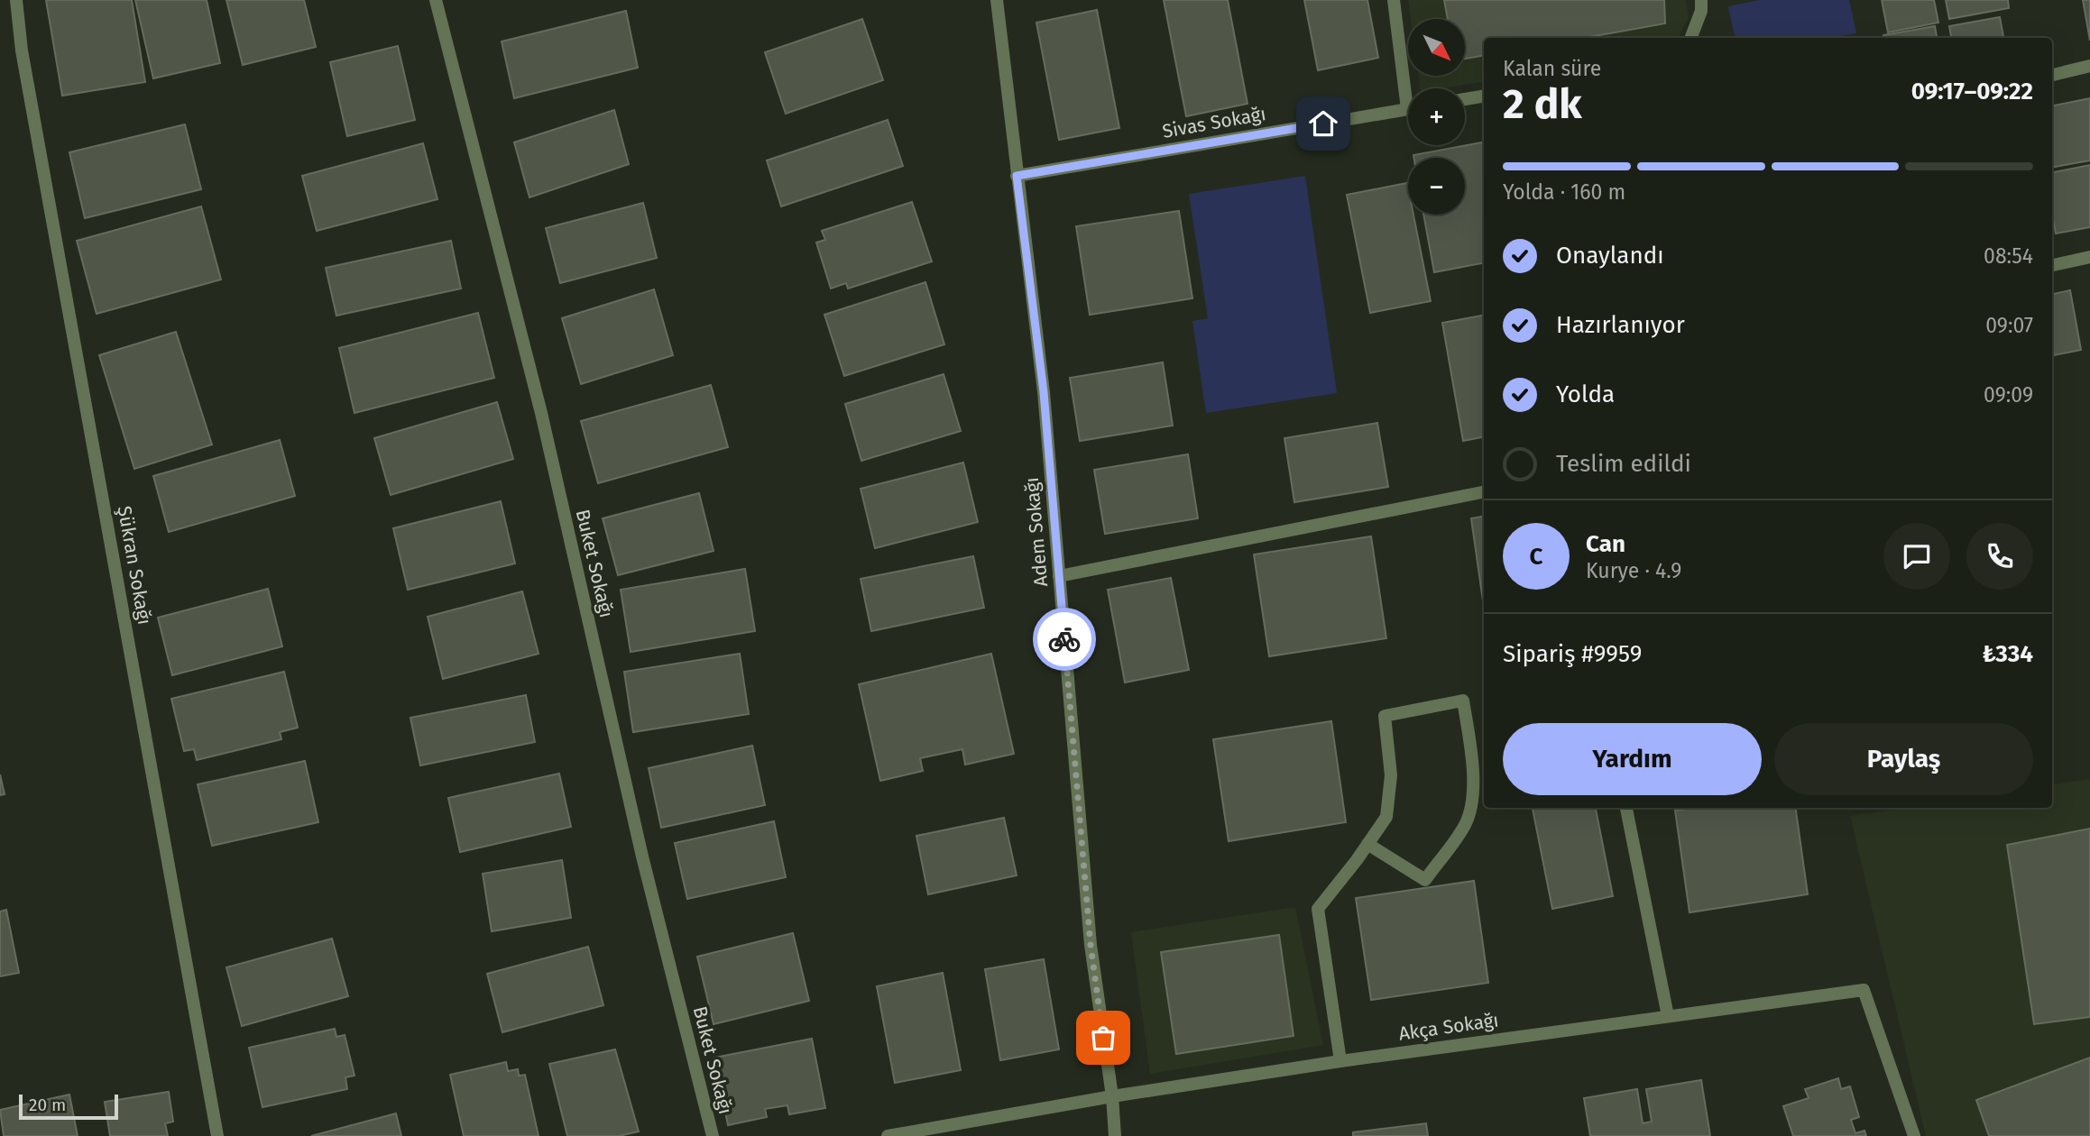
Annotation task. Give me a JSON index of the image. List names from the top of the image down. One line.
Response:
{"streets":{"street":["Sivas Sokağı","Adem Sokağı","Buket Sokağı","Şükran Sokağı","Akça Sokağı"]},"crossings":[["Sivas Sokağı","Adem Sokağı"],["Adem Sokağı","Akça Sokağı"]],"scale_bar":"20 m","north":"bottom right","page":{"map_buttons":["+","−"],"heading":["2 dk","Kalan süre","09:17–09:22"],"panel":["Can","Kurye · 4.9","Sipariş #9959","₺334"],"bar":"Yolda · 160 m","list":[["Onaylandı","08:54"],["Hazırlanıyor","09:07"],["Yolda","09:09"],"Teslim edildi"],"round":"C","buttons":["Yardım","Paylaş"],"scale":"20 m"}}
